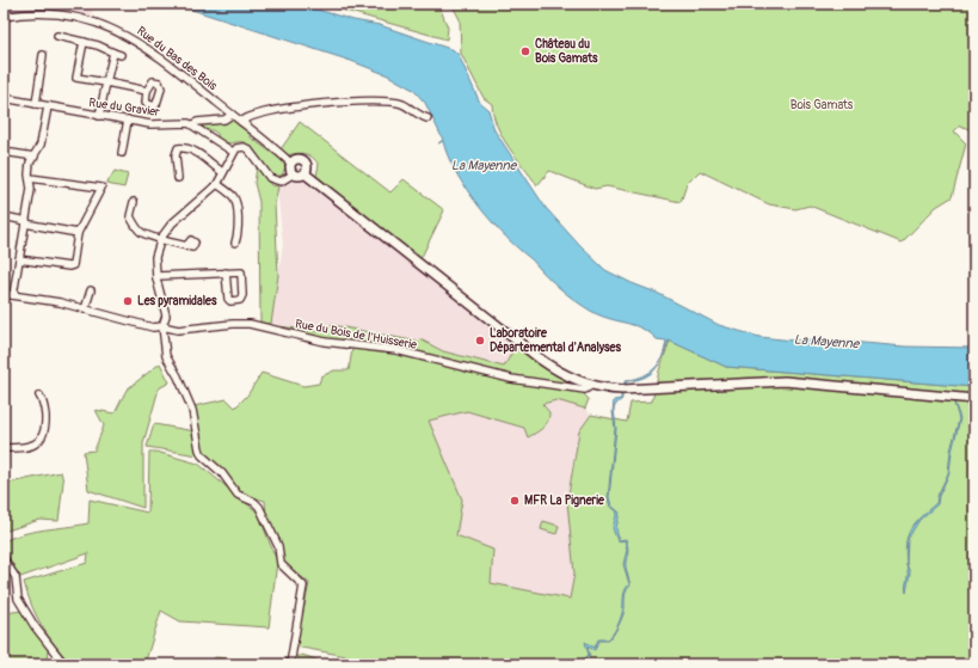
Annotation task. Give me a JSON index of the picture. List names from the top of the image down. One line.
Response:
{"streets":{"street":["Rue du Bas des Bois","Rue du Gravier","Rue du Bois de l'Huisserie"]},"crossings":[["Rue du Bas des Bois","Rue du Gravier"]],"water":["La Mayenne"],"parks":["Bois Gamats"],"places":["Château du Bois Gamats","Les pyramidales","Laboratoire Départemental d'Analyses","MFR La Pignerie"]}
